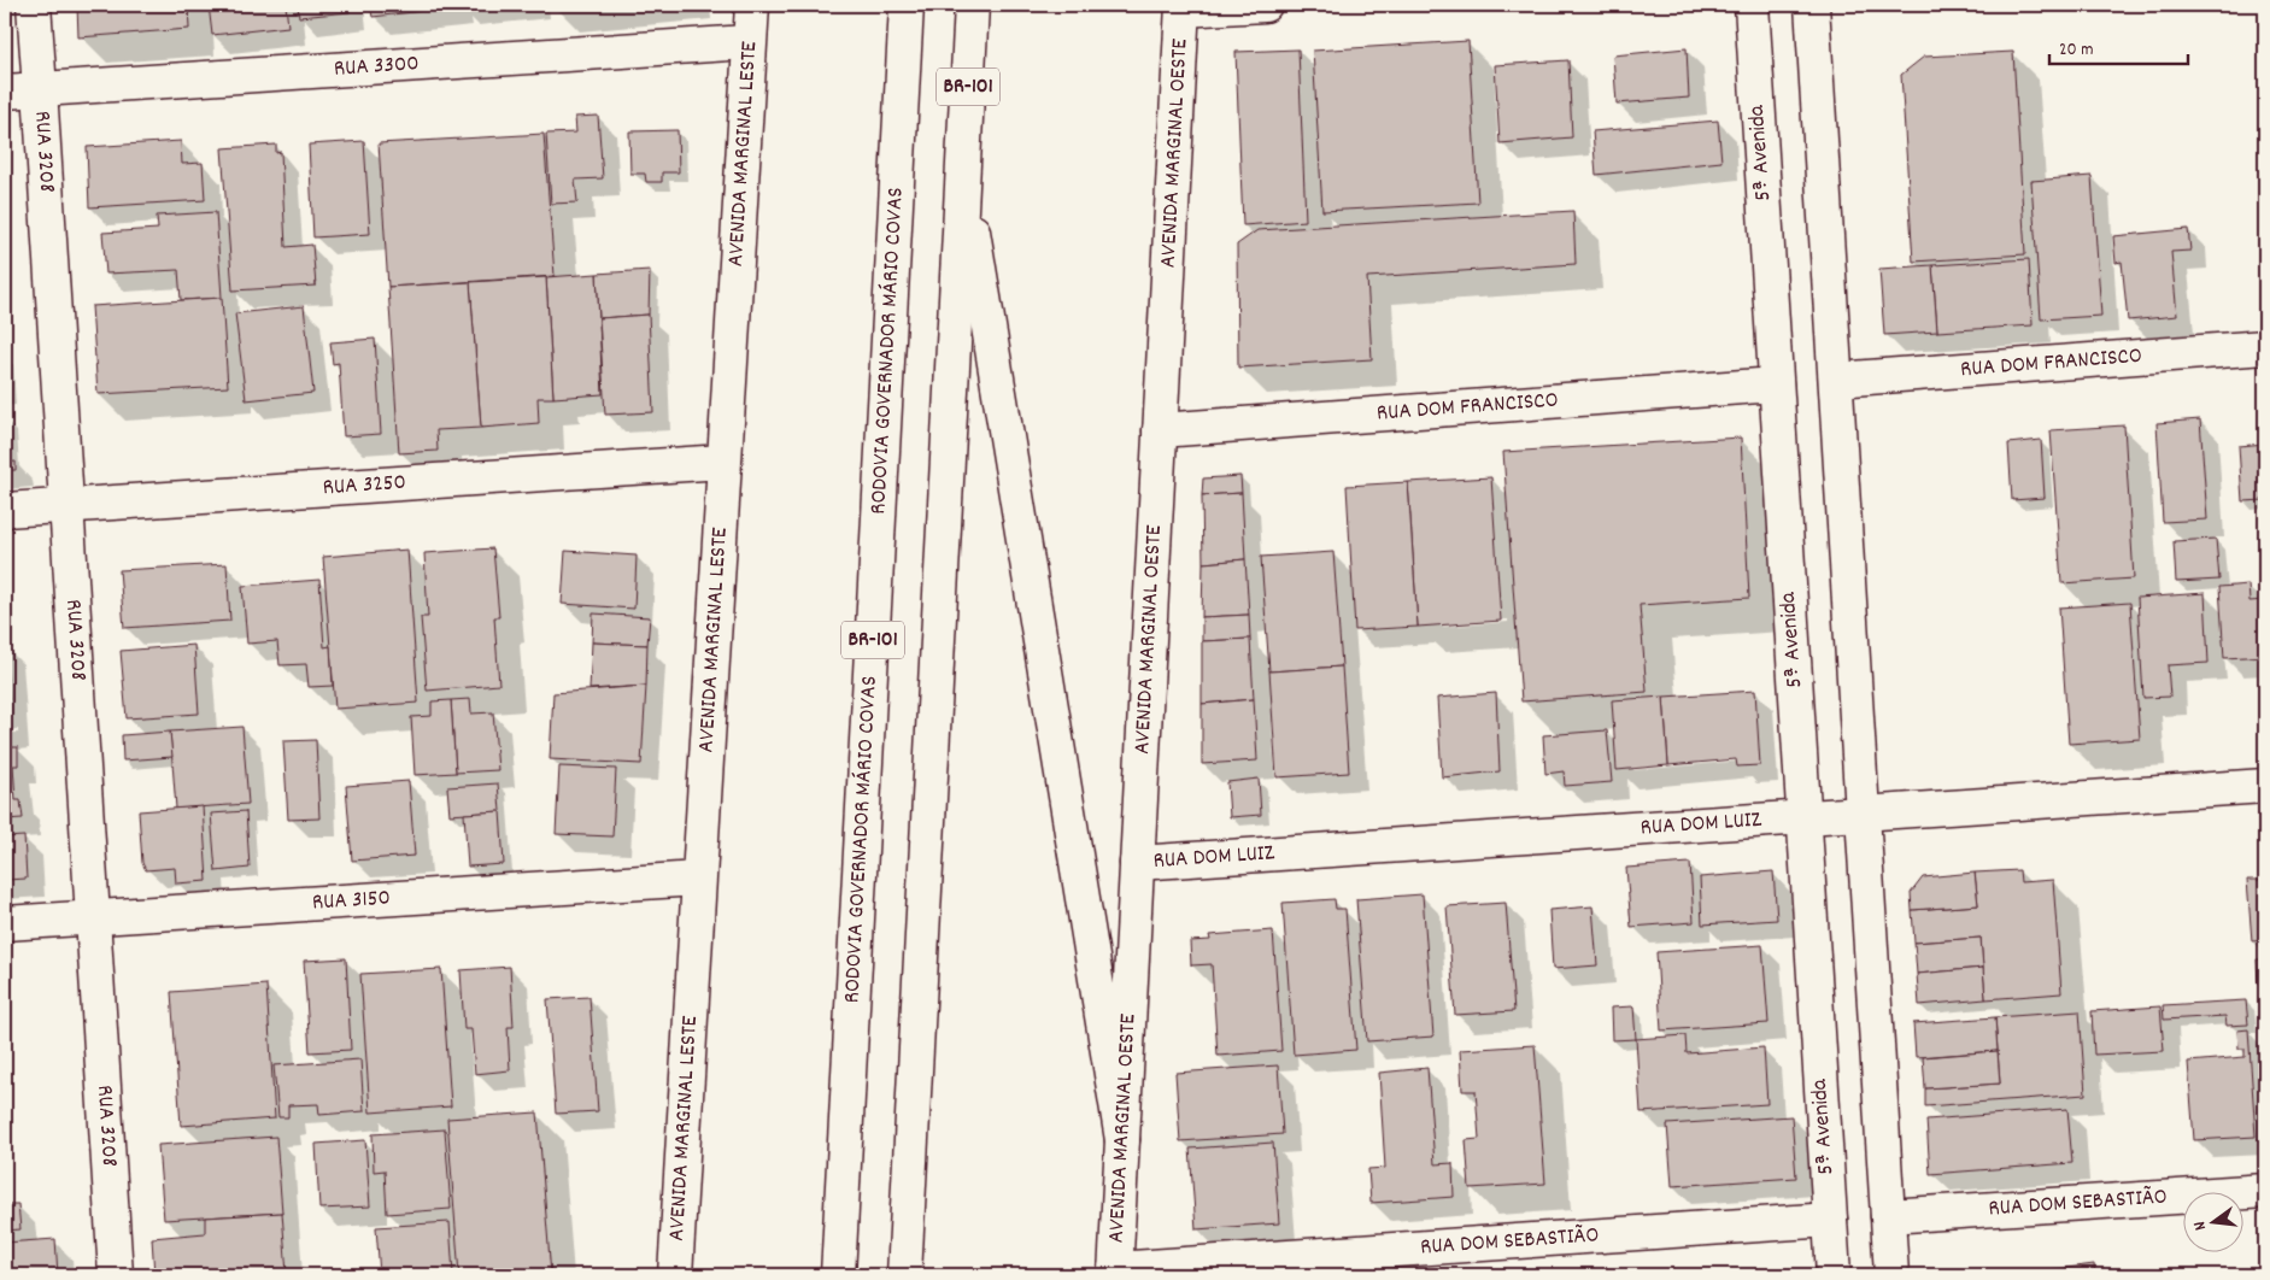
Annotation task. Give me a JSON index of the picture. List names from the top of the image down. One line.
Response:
{"streets":{"main road":["RUA 3300","BR-101","RUA 3208","AVENIDA MARGINAL LESTE","AVENIDA MARGINAL OESTE","5ª Avenida","RODOVIA GOVERNADOR MÁRIO COVAS","RUA DOM FRANCISCO","RUA 3250","RUA DOM LUIZ","RUA 3150","RUA DOM SEBASTIÃO"]},"crossings":[["RUA 3300","RUA 3208"],["RUA 3300","AVENIDA MARGINAL LESTE"],["RUA 3208","RUA 3250"],["RUA 3208","RUA 3150"],["AVENIDA MARGINAL LESTE","RUA 3250"],["AVENIDA MARGINAL LESTE","RUA 3150"],["AVENIDA MARGINAL OESTE","RUA DOM FRANCISCO"],["AVENIDA MARGINAL OESTE","RUA DOM LUIZ"],["AVENIDA MARGINAL OESTE","RUA DOM SEBASTIÃO"],["5ª Avenida","RUA DOM FRANCISCO"],["5ª Avenida","RUA DOM LUIZ"],["5ª Avenida","RUA DOM SEBASTIÃO"]],"scale_bar":"20 m","north":"left"}
